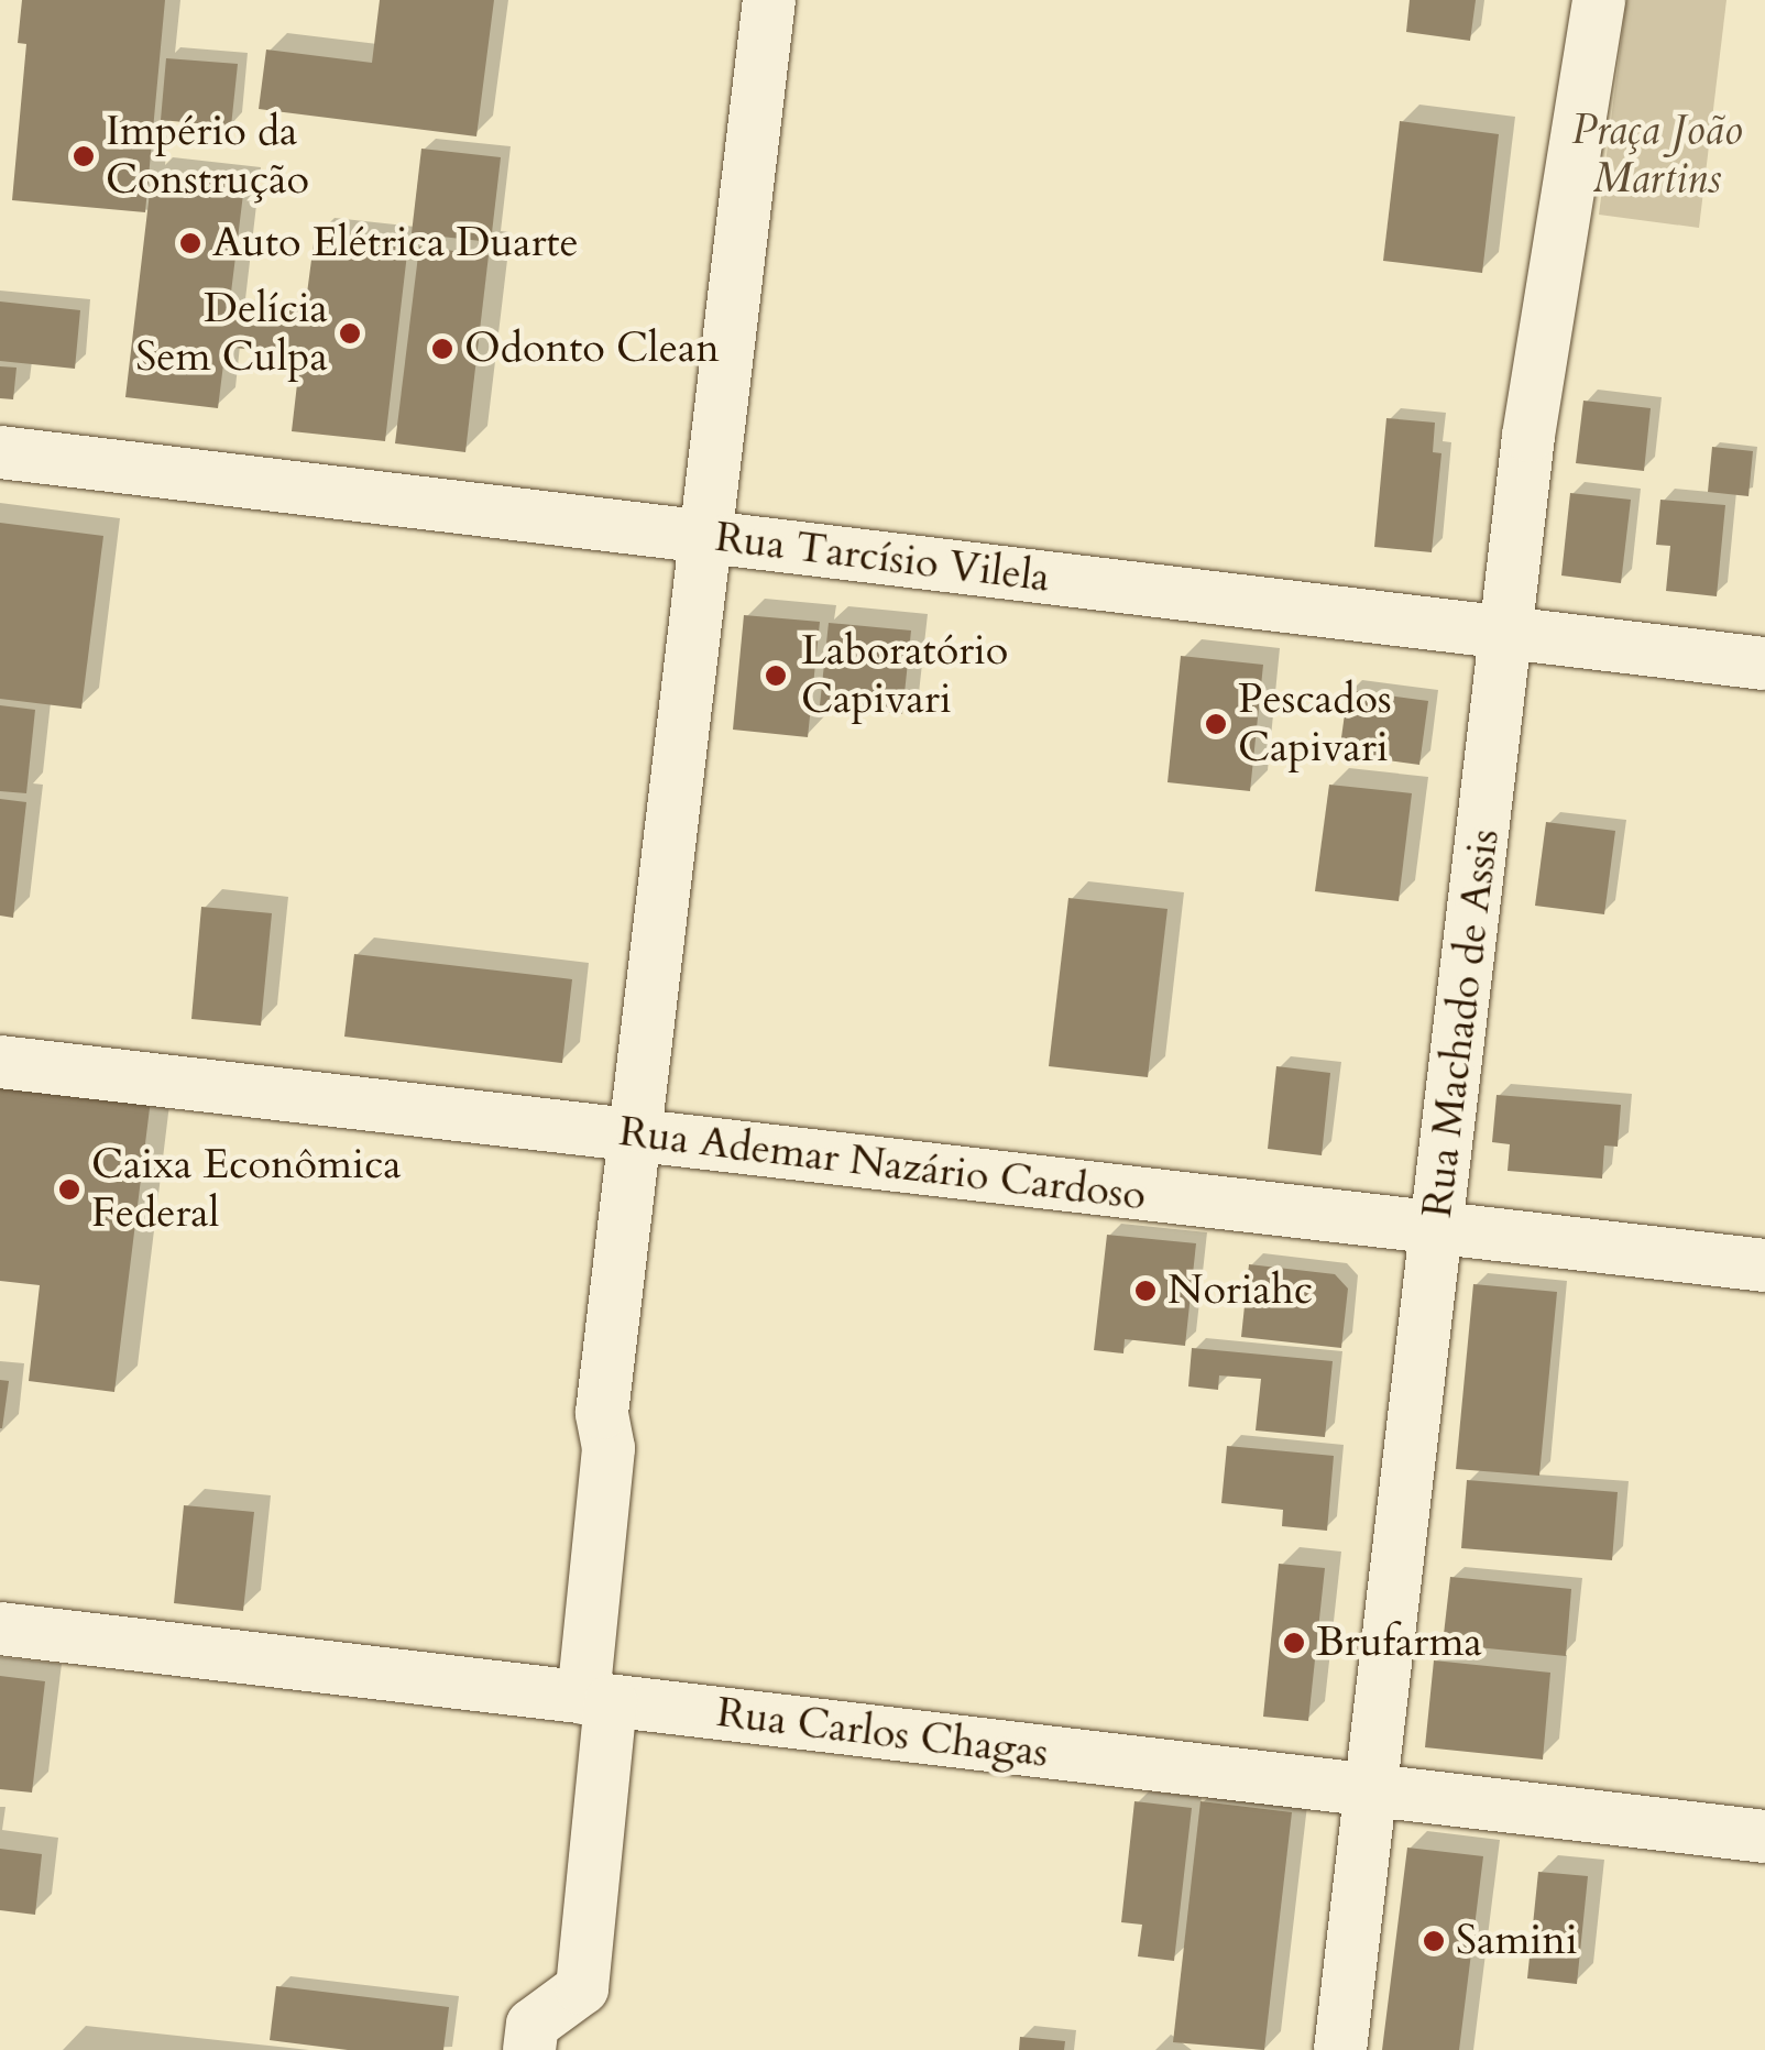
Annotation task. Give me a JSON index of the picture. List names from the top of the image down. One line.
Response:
{"streets":{"street":["Rua Tarcísio Vilela","Rua Machado de Assis","Rua Ademar Nazário Cardoso","Rua Carlos Chagas"]},"crossings":[["Rua Tarcísio Vilela","Rua Machado de Assis"],["Rua Machado de Assis","Rua Ademar Nazário Cardoso"],["Rua Machado de Assis","Rua Carlos Chagas"]],"parks":["Praça João Martins"],"places":["Império da Construção","Auto Elétrica Duarte","Delícia Sem Culpa","Odonto Clean","Laboratório Capivari","Pescados Capivari","Caixa Econômica Federal","Noriahc","Brufarma","Samini"]}
